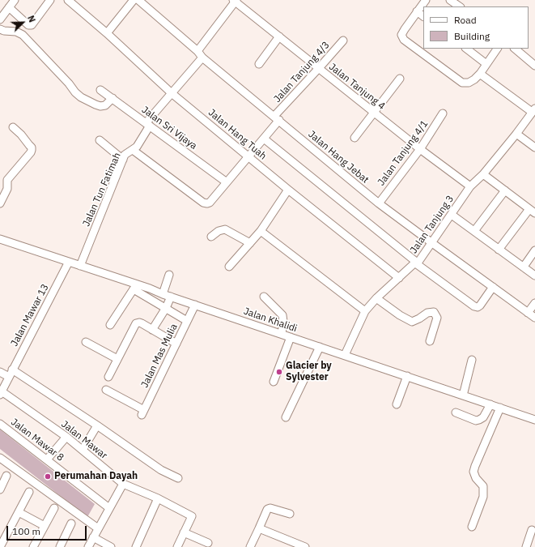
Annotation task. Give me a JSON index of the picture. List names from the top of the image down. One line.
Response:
{"streets":{"street":["Jalan Tanjung 4/3","Jalan Tanjung 4","Jalan Sri Vijaya","Jalan Hang Tuah","Jalan Tanjung 4/1","Jalan Hang Jebat","Jalan Tun Fatimah","Jalan Tanjung 3","Jalan Mawar 13","Jalan Khalidi","Jalan Mas Mulia","Jalan Mawar 8","Jalan Mawar"]},"crossings":[["Jalan Tanjung 4/3","Jalan Tanjung 4"],["Jalan Tanjung 4/3","Jalan Sri Vijaya"],["Jalan Tanjung 4/3","Jalan Hang Tuah"],["Jalan Tanjung 4/3","Jalan Hang Jebat"],["Jalan Tanjung 4/3","Jalan Tun Fatimah"],["Jalan Tanjung 4","Jalan Tanjung 4/1"],["Jalan Tanjung 4","Jalan Tanjung 3"],["Jalan Sri Vijaya","Jalan Tun Fatimah"],["Jalan Hang Tuah","Jalan Tun Fatimah"],["Jalan Hang Tuah","Jalan Tanjung 3"],["Jalan Tanjung 4/1","Jalan Hang Jebat"],["Jalan Hang Jebat","Jalan Tun Fatimah"],["Jalan Hang Jebat","Jalan Tanjung 3"],["Jalan Tun Fatimah","Jalan Khalidi"],["Jalan Tanjung 3","Jalan Khalidi"],["Jalan Mawar 13","Jalan Khalidi"],["Jalan Mawar 13","Jalan Mawar"],["Jalan Khalidi","Jalan Mas Mulia"]],"places":["Glacier by Sylvester","Perumahan Dayah"],"legend":["Road","Building"],"scale_bar":"100 m","north":"top right"}
